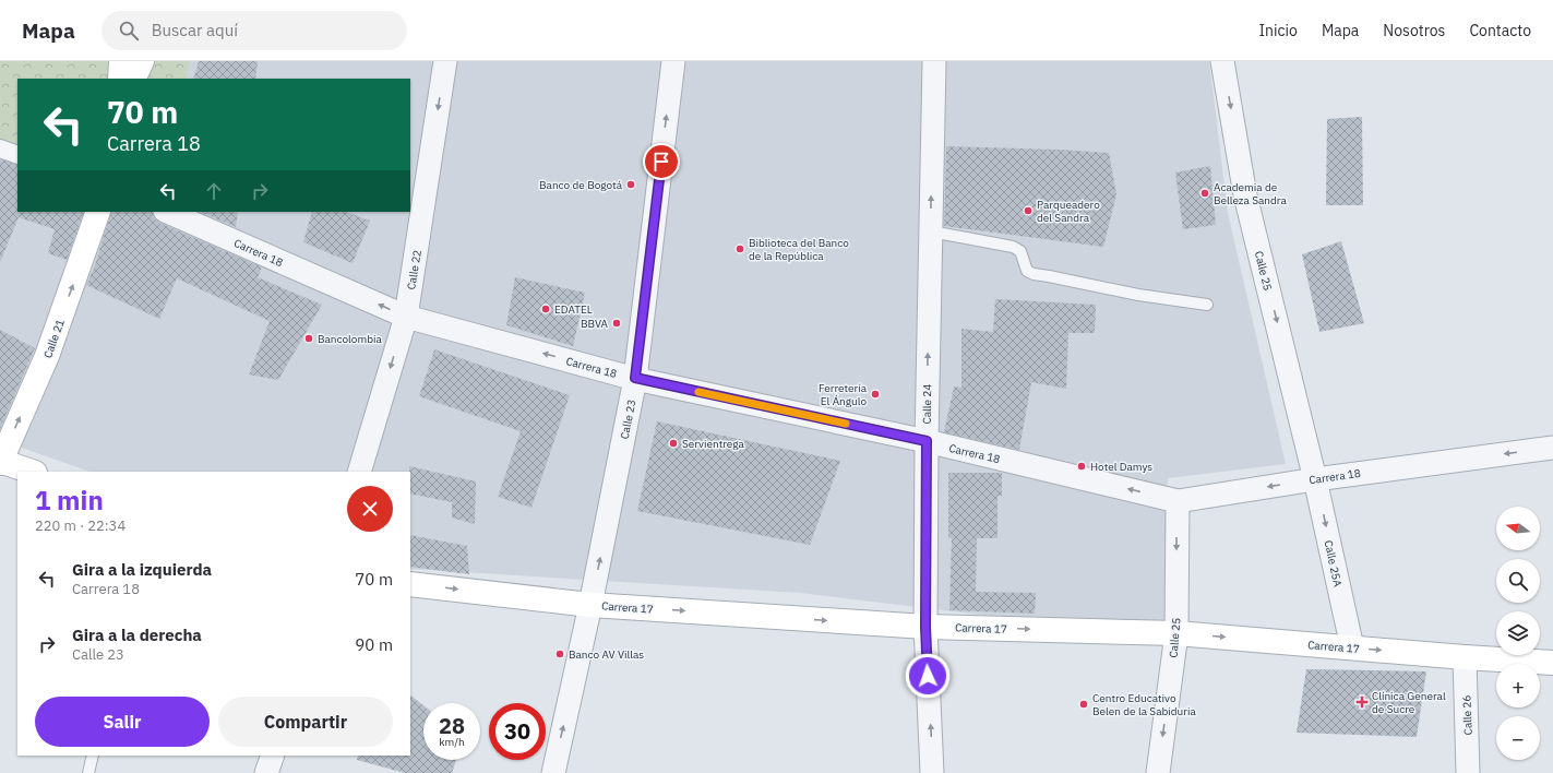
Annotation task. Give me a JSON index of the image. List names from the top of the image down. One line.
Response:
{"streets":{"main road":["Calle 21","Carrera 17"],"street":["Carrera 18","Calle 22","Calle 25","Calle 24","Calle 23","Calle 25A","Calle 26"]},"crossings":[["Carrera 18","Calle 22"],["Carrera 18","Calle 25"],["Carrera 18","Calle 24"],["Carrera 18","Calle 23"],["Carrera 18","Calle 25A"],["Calle 25","Calle 25A"],["Calle 25","Carrera 17"],["Calle 24","Carrera 17"],["Calle 23","Carrera 17"],["Calle 25A","Carrera 17"],["Carrera 17","Calle 26"]],"one_way":["Carrera 18","Calle 22","Calle 25","Calle 21","Calle 24","Calle 23","Calle 25A","Carrera 17"],"places":{"other":["Banco de Bogotá","Academia de Belleza Sandra","Parqueadero del Sandra","Biblioteca del Banco de la República","EDATEL","BBVA","Bancolombia","Ferretería El Ángulo","Servientrega","Hotel Damys","Banco AV Villas","Centro Educativo Belen de la Sabiduria"],"health":["Clínica General de Sucre"]},"north":"left","page":{"header":"Mapa","search":"Buscar aquí","nav":["Inicio","Mapa","Nosotros","Contacto"],"turn":["70 m","Carrera 18"],"heading":["1 min","220 m · 22:34"],"map_buttons":["+","−"],"list":[{"name":"Gira a la izquierda","note":"Carrera 18","value":"70 m"},{"name":"Gira a la derecha","note":"Calle 23","value":"90 m"}],"buttons":["Salir","Compartir"],"speed":"28 km/h","limit":"30"}}
